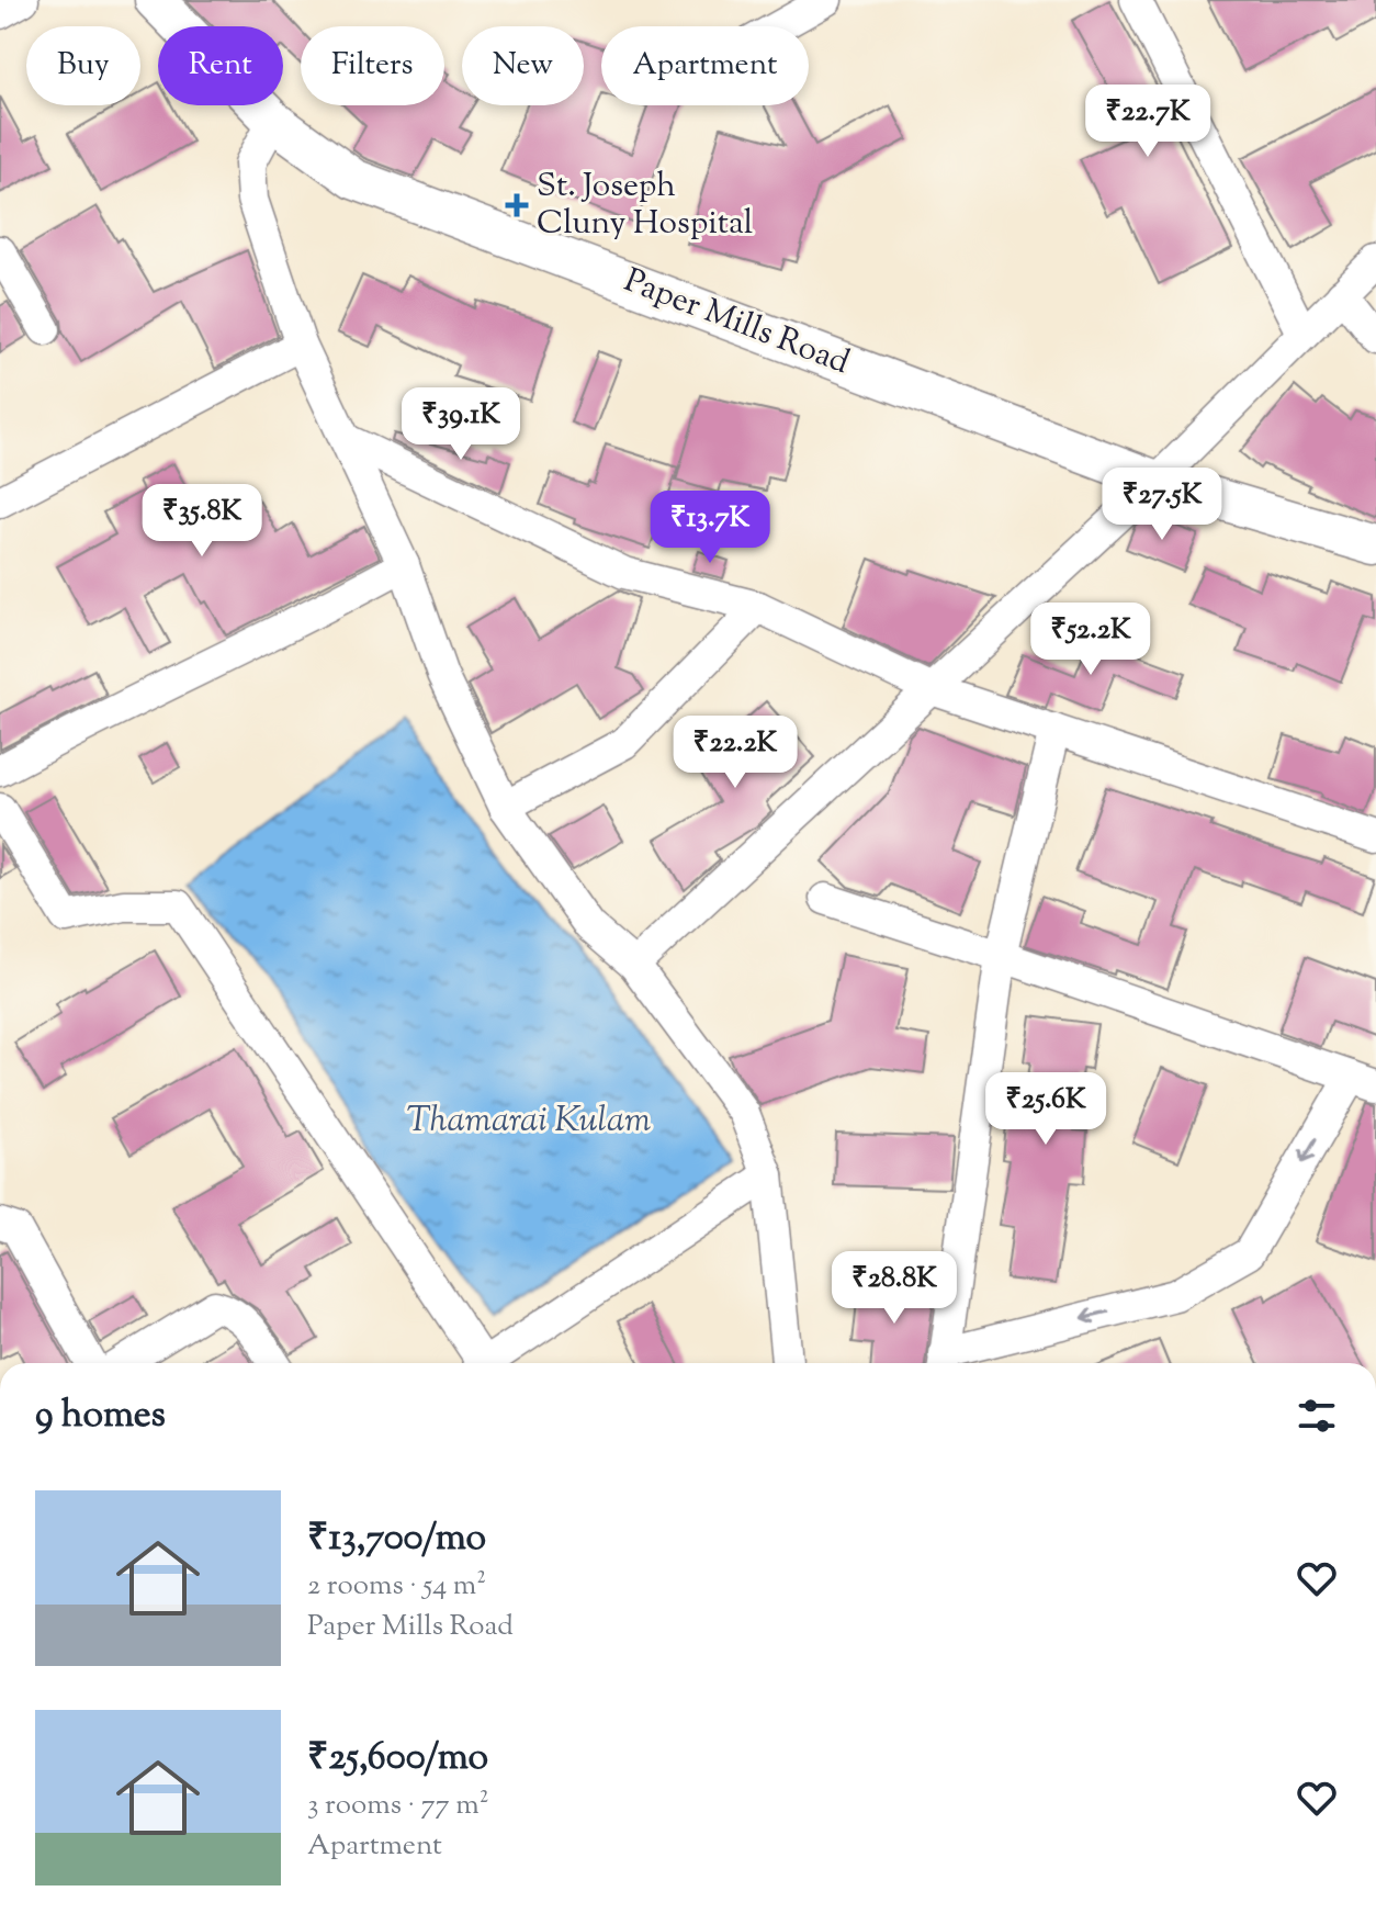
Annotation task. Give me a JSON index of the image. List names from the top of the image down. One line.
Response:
{"streets":{"main road":["Paper Mills Road"]},"water":["Thamarai Kulam"],"places":{"health":["St. Joseph Cluny Hospital"]},"page":{"chip":["Buy","Rent","Filters","New","Apartment"],"price":["₹22.7K","₹39.1K","₹27.5K","₹35.8K","₹13.7K","₹52.2K","₹22.2K","₹25.6K","₹28.8K"],"heading":"9 homes","list":[{"name":"₹13,700/mo","note":"2 rooms · 54 m² · Paper Mills Road"},{"name":"₹25,600/mo","note":"3 rooms · 77 m² · Apartment"}]}}
